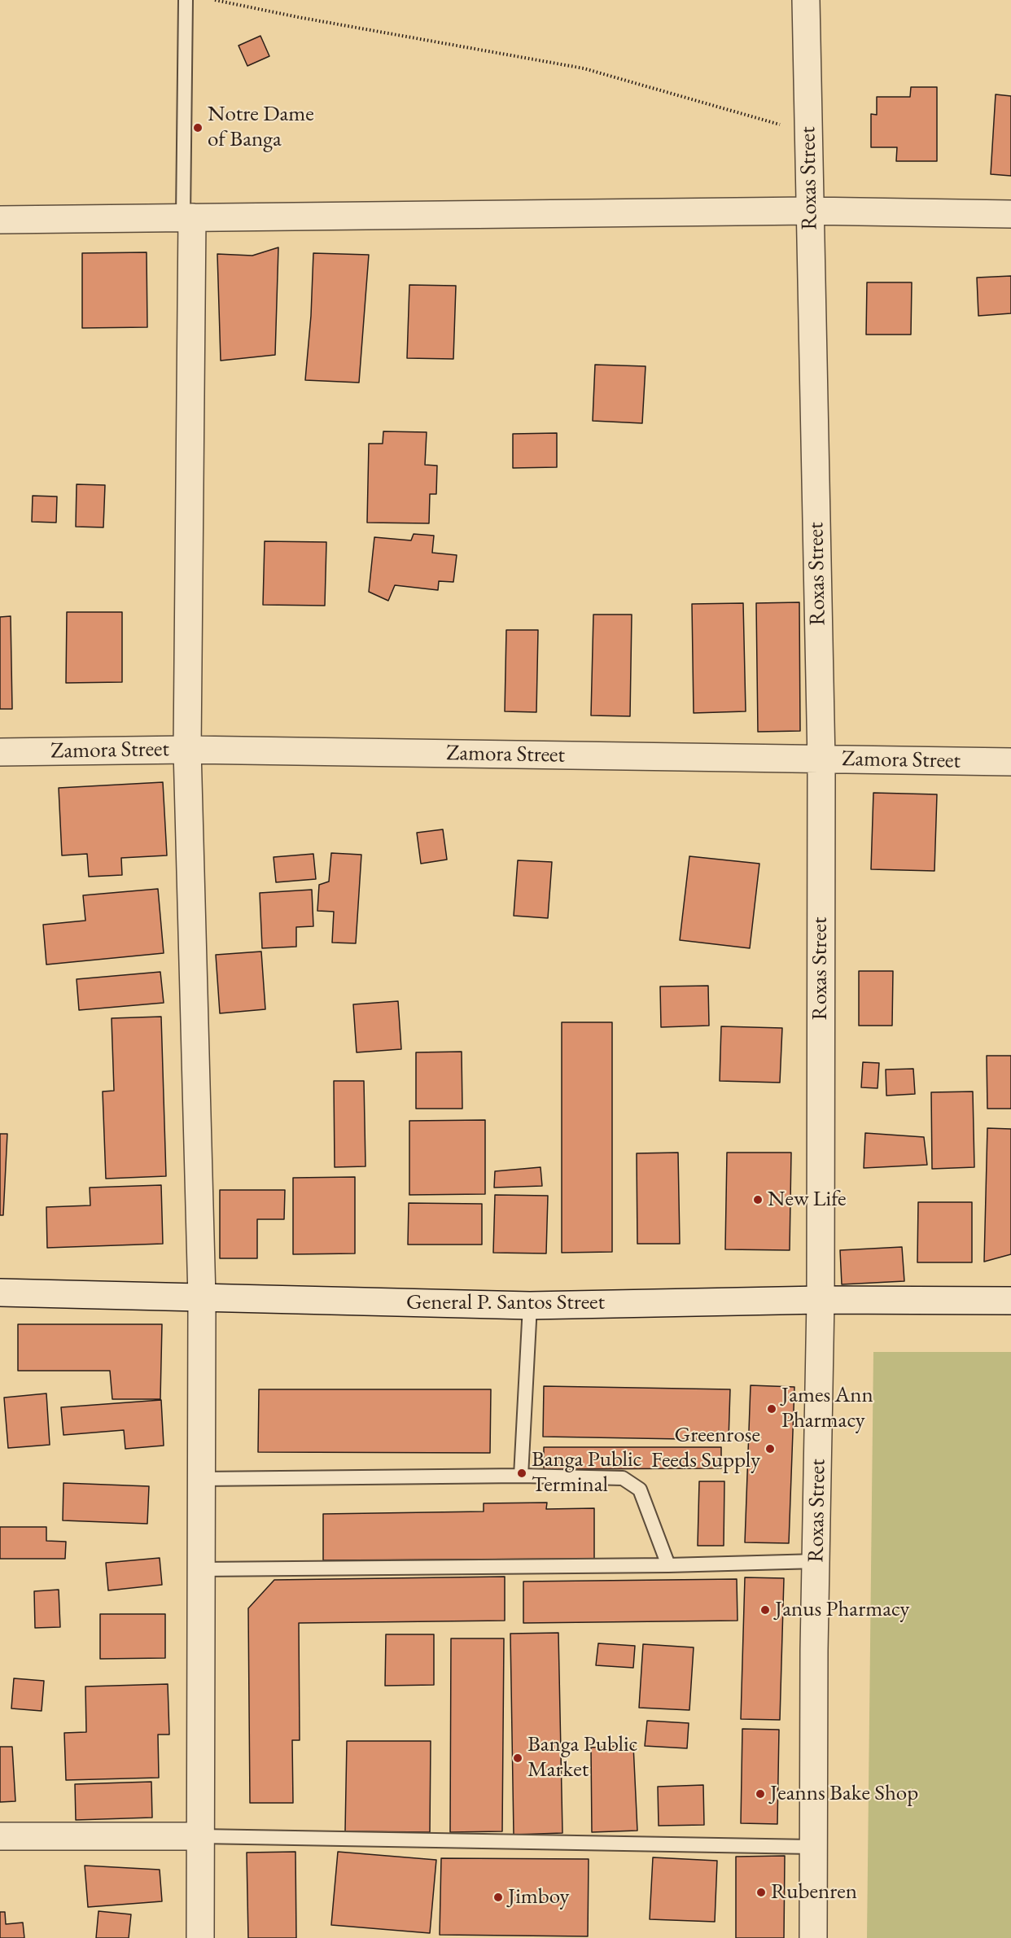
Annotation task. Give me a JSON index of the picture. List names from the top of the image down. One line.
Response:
{"streets":{"street":["Roxas Street","Zamora Street","General P. Santos Street"]},"crossings":[["Roxas Street","Zamora Street"],["Roxas Street","General P. Santos Street"]],"places":["Notre Dame of Banga","New Life","James Ann Pharmacy","Greenrose Feeds Supply","Banga Public Terminal","Janus Pharmacy","Banga Public Market","Jeanns Bake Shop","Rubenren","Jimboy"]}
